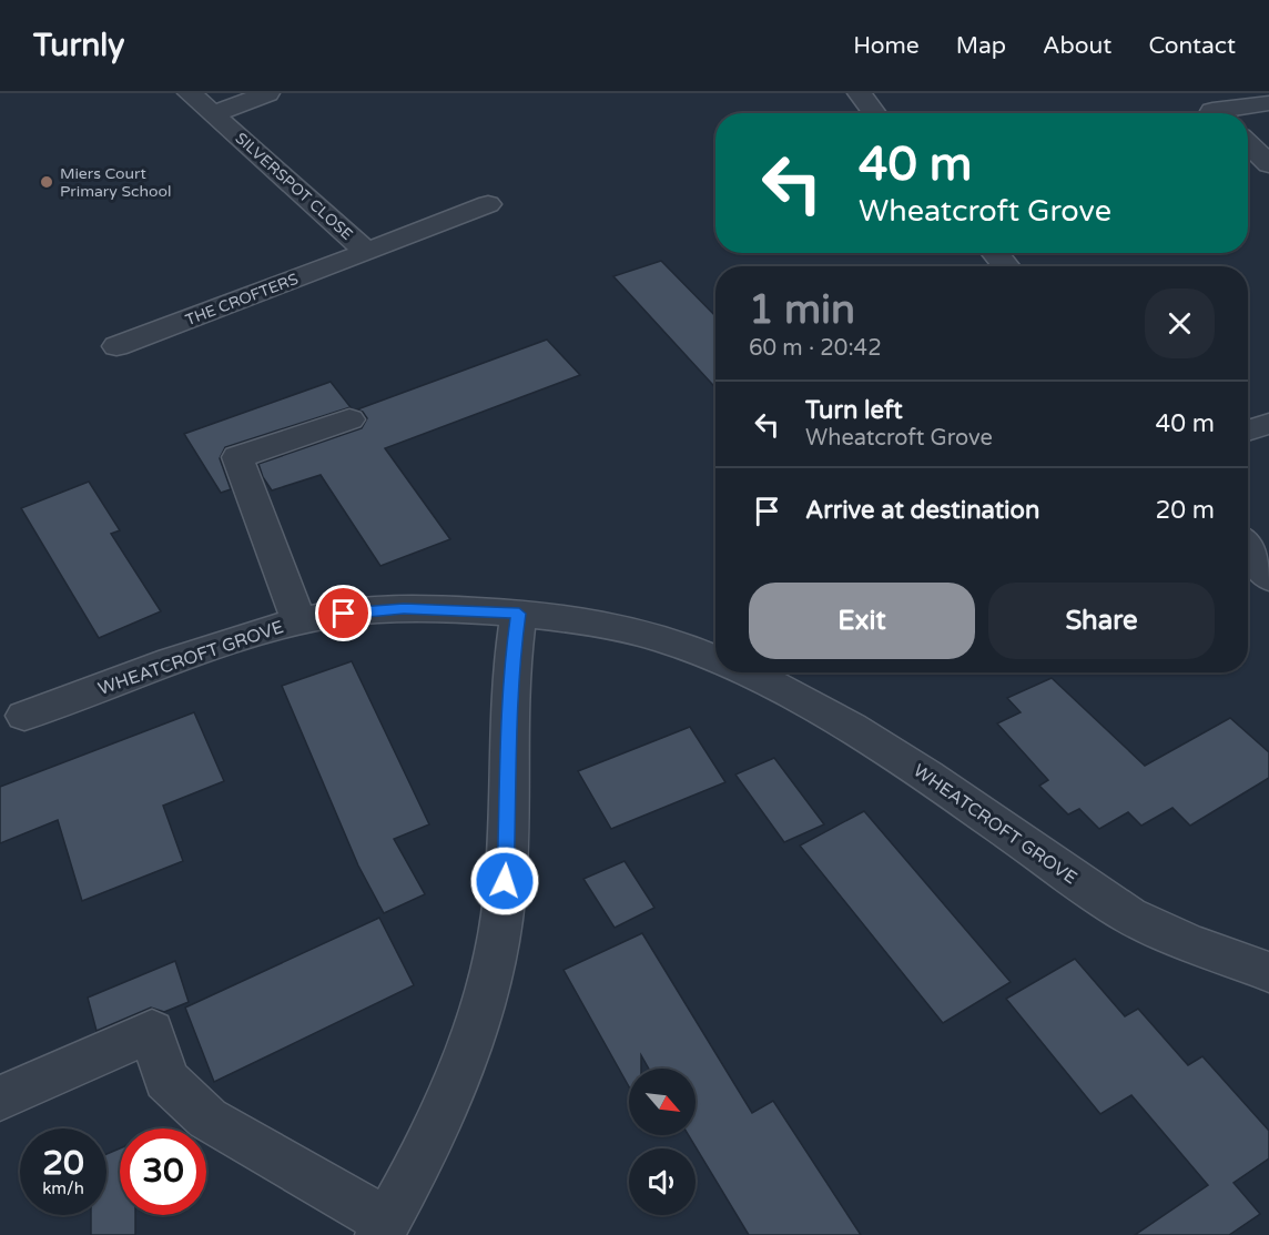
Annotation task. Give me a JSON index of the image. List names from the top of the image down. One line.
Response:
{"streets":{"street":["SILVERSPOT CLOSE","THE CROFTERS","WHEATCROFT GROVE"]},"crossings":[["SILVERSPOT CLOSE","THE CROFTERS"]],"places":["Miers Court Primary School"],"north":"bottom right","page":{"header":"Turnly","nav":["Home","Map","About","Contact"],"turn":["40 m","Wheatcroft Grove"],"heading":["1 min","60 m · 20:42"],"list":[{"name":"Turn left","note":"Wheatcroft Grove","value":"40 m"},{"name":"Arrive at destination","value":"20 m"}],"buttons":["Exit","Share"],"speed":"20 km/h","limit":"30"}}
